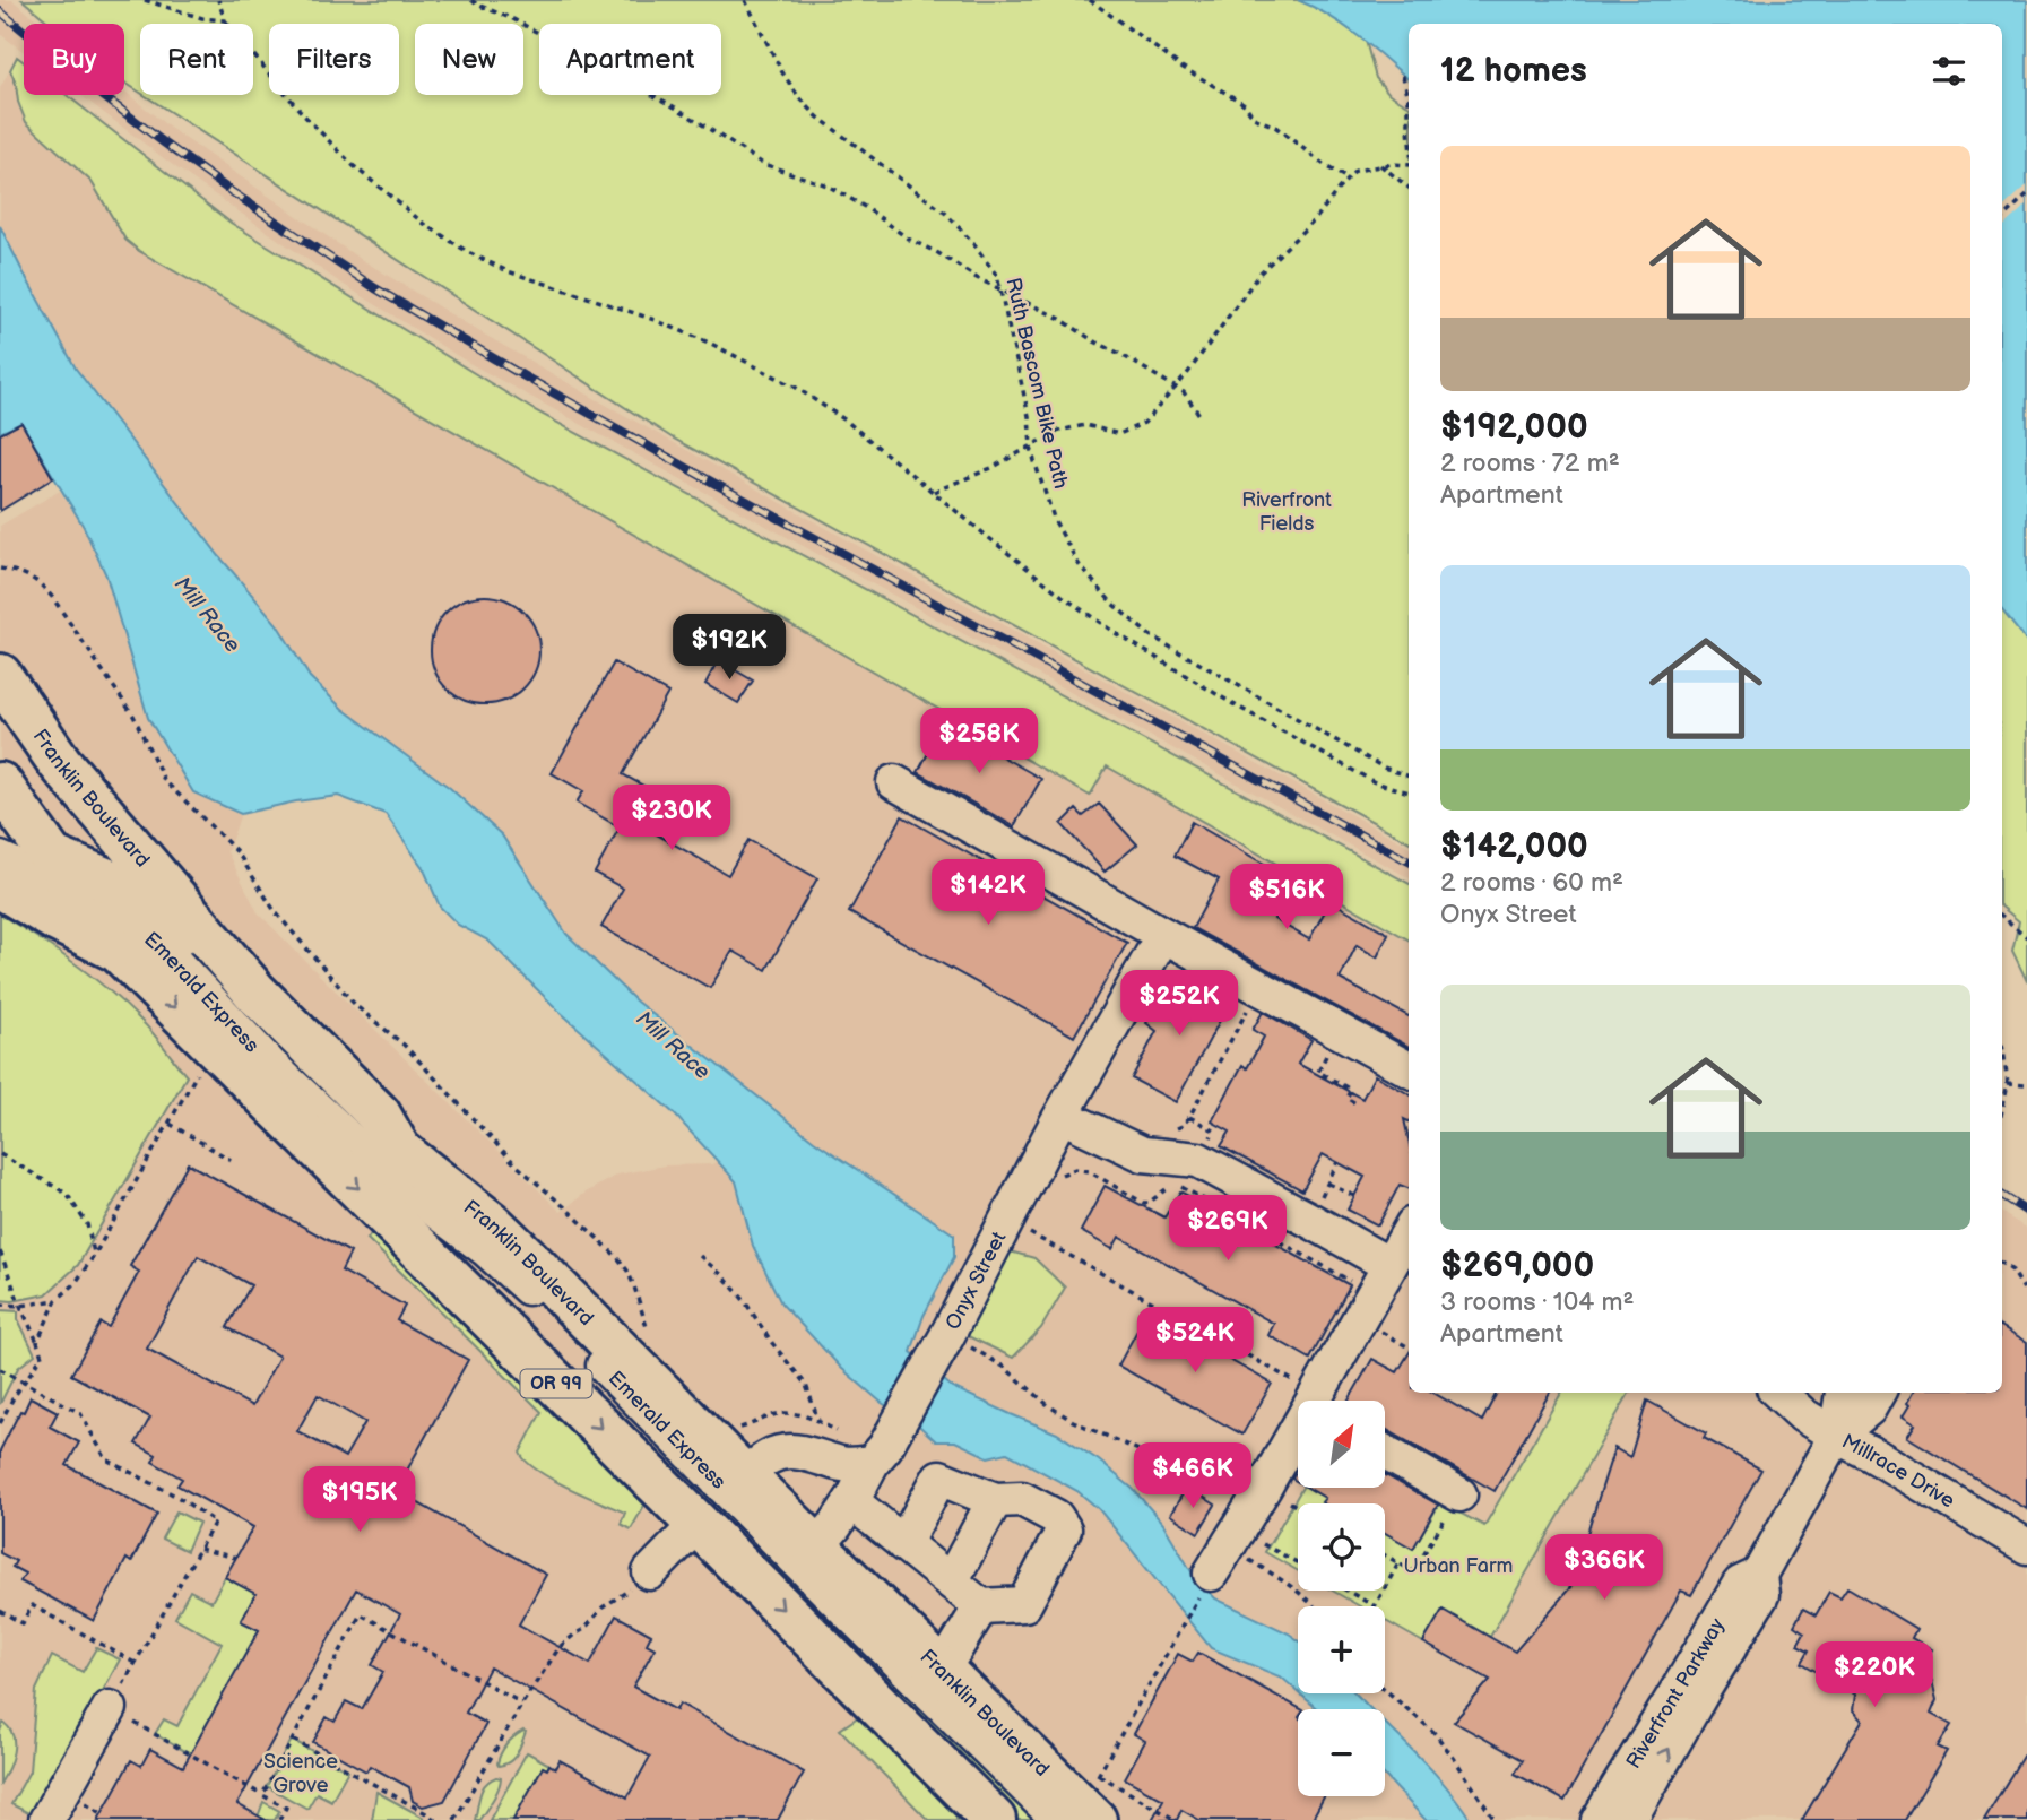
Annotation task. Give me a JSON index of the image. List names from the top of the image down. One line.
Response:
{"streets":{"main road":["Franklin Boulevard","OR 99"],"street":["Emerald Express","Onyx Street","Millrace Drive","Riverfront Parkway"],"path":["Ruth Bascom Bike Path"]},"crossings":[["Franklin Boulevard","Emerald Express"],["Franklin Boulevard","Onyx Street"],["Emerald Express","OR 99"],["Millrace Drive","Riverfront Parkway"]],"water":["Mill Race"],"parks":["Riverfront Fields","Urban Farm","Science Grove"],"north":"top right","page":{"chip":["Buy","Rent","Filters","New","Apartment"],"heading":"12 homes","list":[{"name":"$192,000","note":"2 rooms · 72 m² · Apartment"},{"name":"$142,000","note":"2 rooms · 60 m² · Onyx Street"},{"name":"$269,000","note":"3 rooms · 104 m² · Apartment"}],"price":["$192K","$258K","$230K","$142K","$516K","$252K","$269K","$524K","$466K","$195K","$366K","$220K"],"map_buttons":["+","−"]}}
